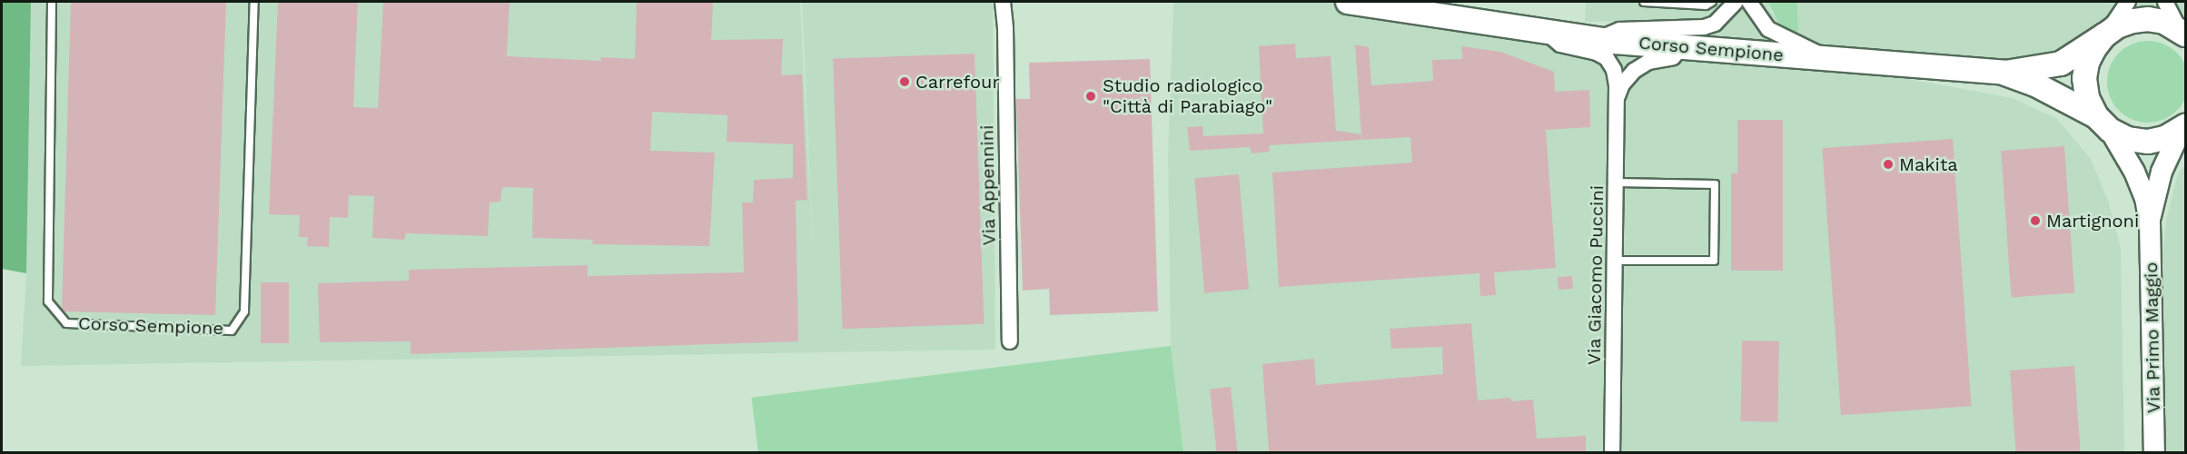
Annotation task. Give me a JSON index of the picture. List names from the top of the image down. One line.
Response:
{"streets":{"main road":["Corso Sempione"],"street":["Via Appennini","Via Giacomo Puccini","Via Primo Maggio"]},"crossings":[["Corso Sempione","Via Giacomo Puccini"],["Corso Sempione","Via Primo Maggio"]],"places":["Carrefour","Studio radiologico \"Città di Parabiago\"","Makita","Martignoni"]}
